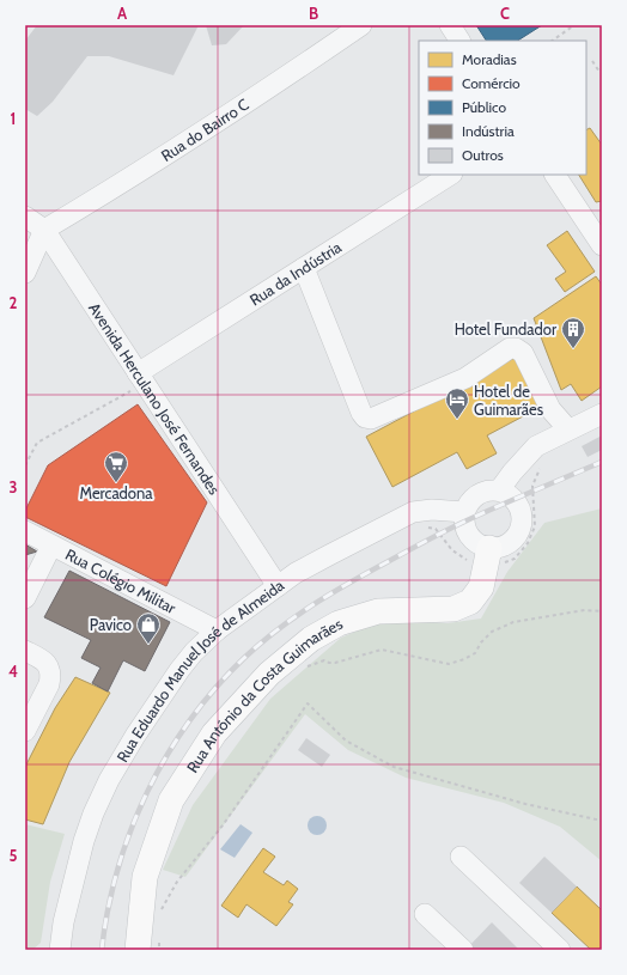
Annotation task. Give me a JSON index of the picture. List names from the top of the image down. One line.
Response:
{"streets":{"main road":["Rua António da Costa Guimarães"],"street":["Rua do Bairro C","Rua da Indústria","Avenida Herculano José Fernandes","Rua Colégio Militar","Rua Eduardo Manuel José de Almeida"]},"crossings":[["Rua do Bairro C","Avenida Herculano José Fernandes"],["Rua da Indústria","Avenida Herculano José Fernandes"],["Avenida Herculano José Fernandes","Rua Eduardo Manuel José de Almeida"],["Rua Colégio Militar","Rua Eduardo Manuel José de Almeida"],["Rua Eduardo Manuel José de Almeida","Rua António da Costa Guimarães"]],"places":{"building":["Hotel Fundador"],"hotel":["Hotel de Guimarães"],"supermarket":["Mercadona"],"shop":["Pavico"]},"legend":["Moradias","Comércio","Público","Indústria","Outros"],"grid":{"columns":["A","B","C"],"rows":["1","2","3","4","5"]}}
